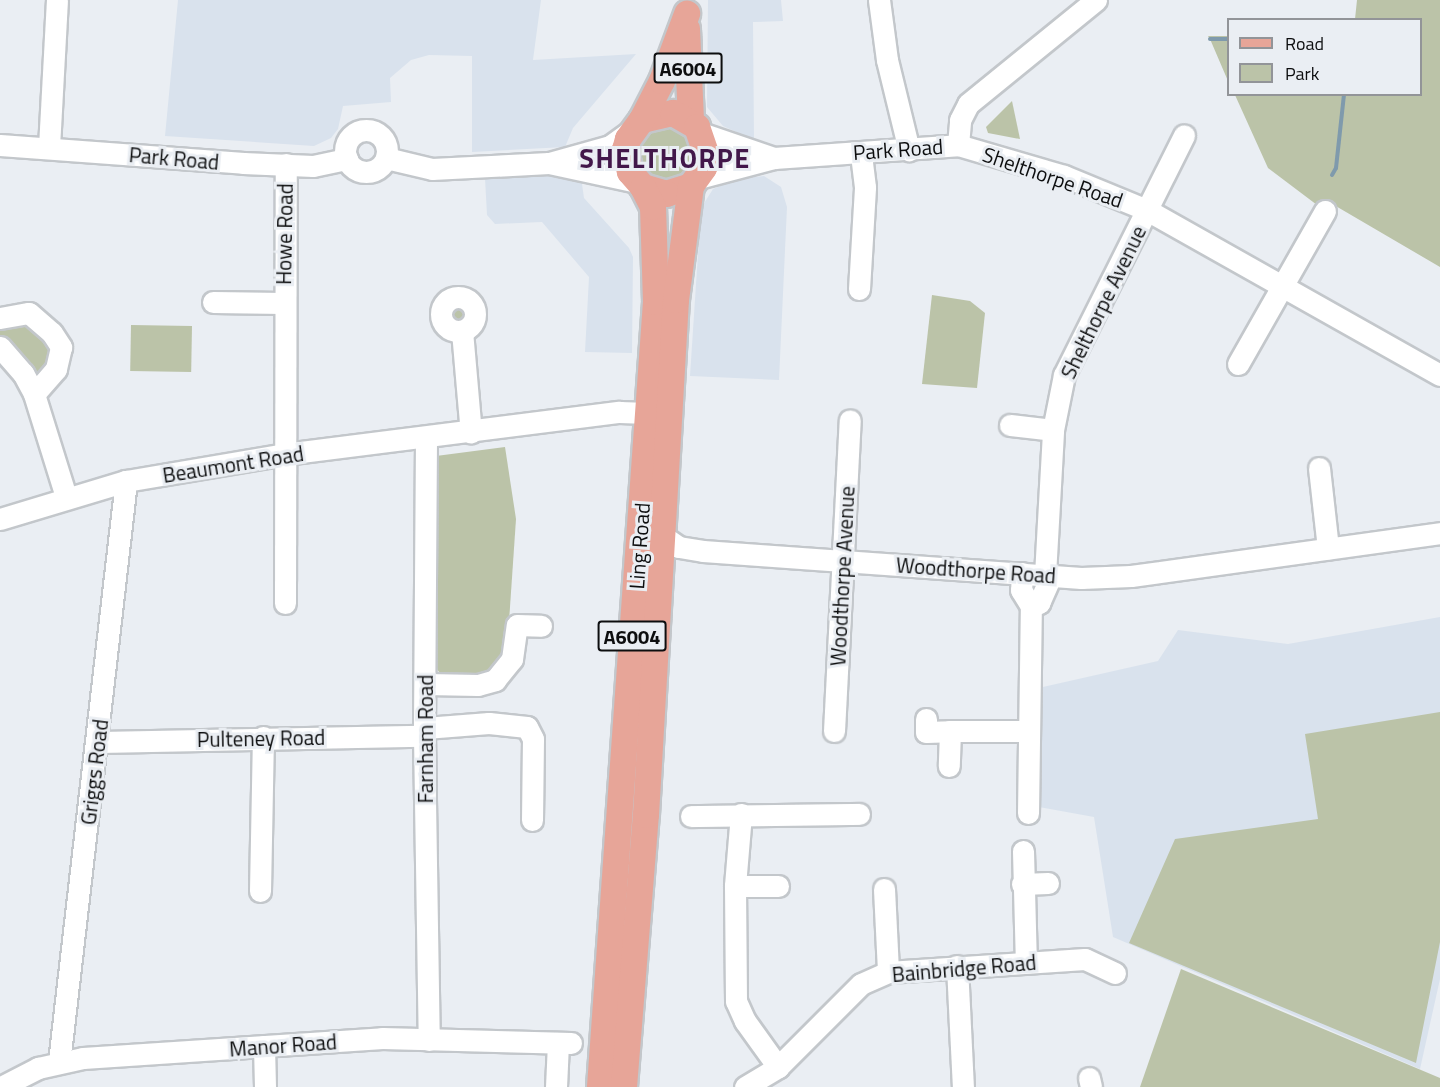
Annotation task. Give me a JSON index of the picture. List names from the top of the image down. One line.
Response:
{"streets":{"main road":["A6004","Ling Road","Woodthorpe Road"],"street":["Park Road","Shelthorpe Road","Howe Road","Shelthorpe Avenue","Beaumont Road","Woodthorpe Avenue","Pulteney Road","Farnham Road","Griggs Road","Bainbridge Road","Manor Road"]},"crossings":[["A6004","Park Road"],["A6004","Ling Road"],["Park Road","Shelthorpe Road"],["Park Road","Howe Road"],["Park Road","Ling Road"],["Shelthorpe Road","Shelthorpe Avenue"],["Howe Road","Beaumont Road"],["Shelthorpe Avenue","Woodthorpe Road"],["Beaumont Road","Ling Road"],["Beaumont Road","Farnham Road"],["Beaumont Road","Griggs Road"],["Ling Road","Woodthorpe Road"],["Woodthorpe Road","Woodthorpe Avenue"],["Pulteney Road","Farnham Road"],["Pulteney Road","Griggs Road"],["Farnham Road","Manor Road"],["Griggs Road","Manor Road"]],"districts":["SHELTHORPE"],"legend":["Road","Park"]}
